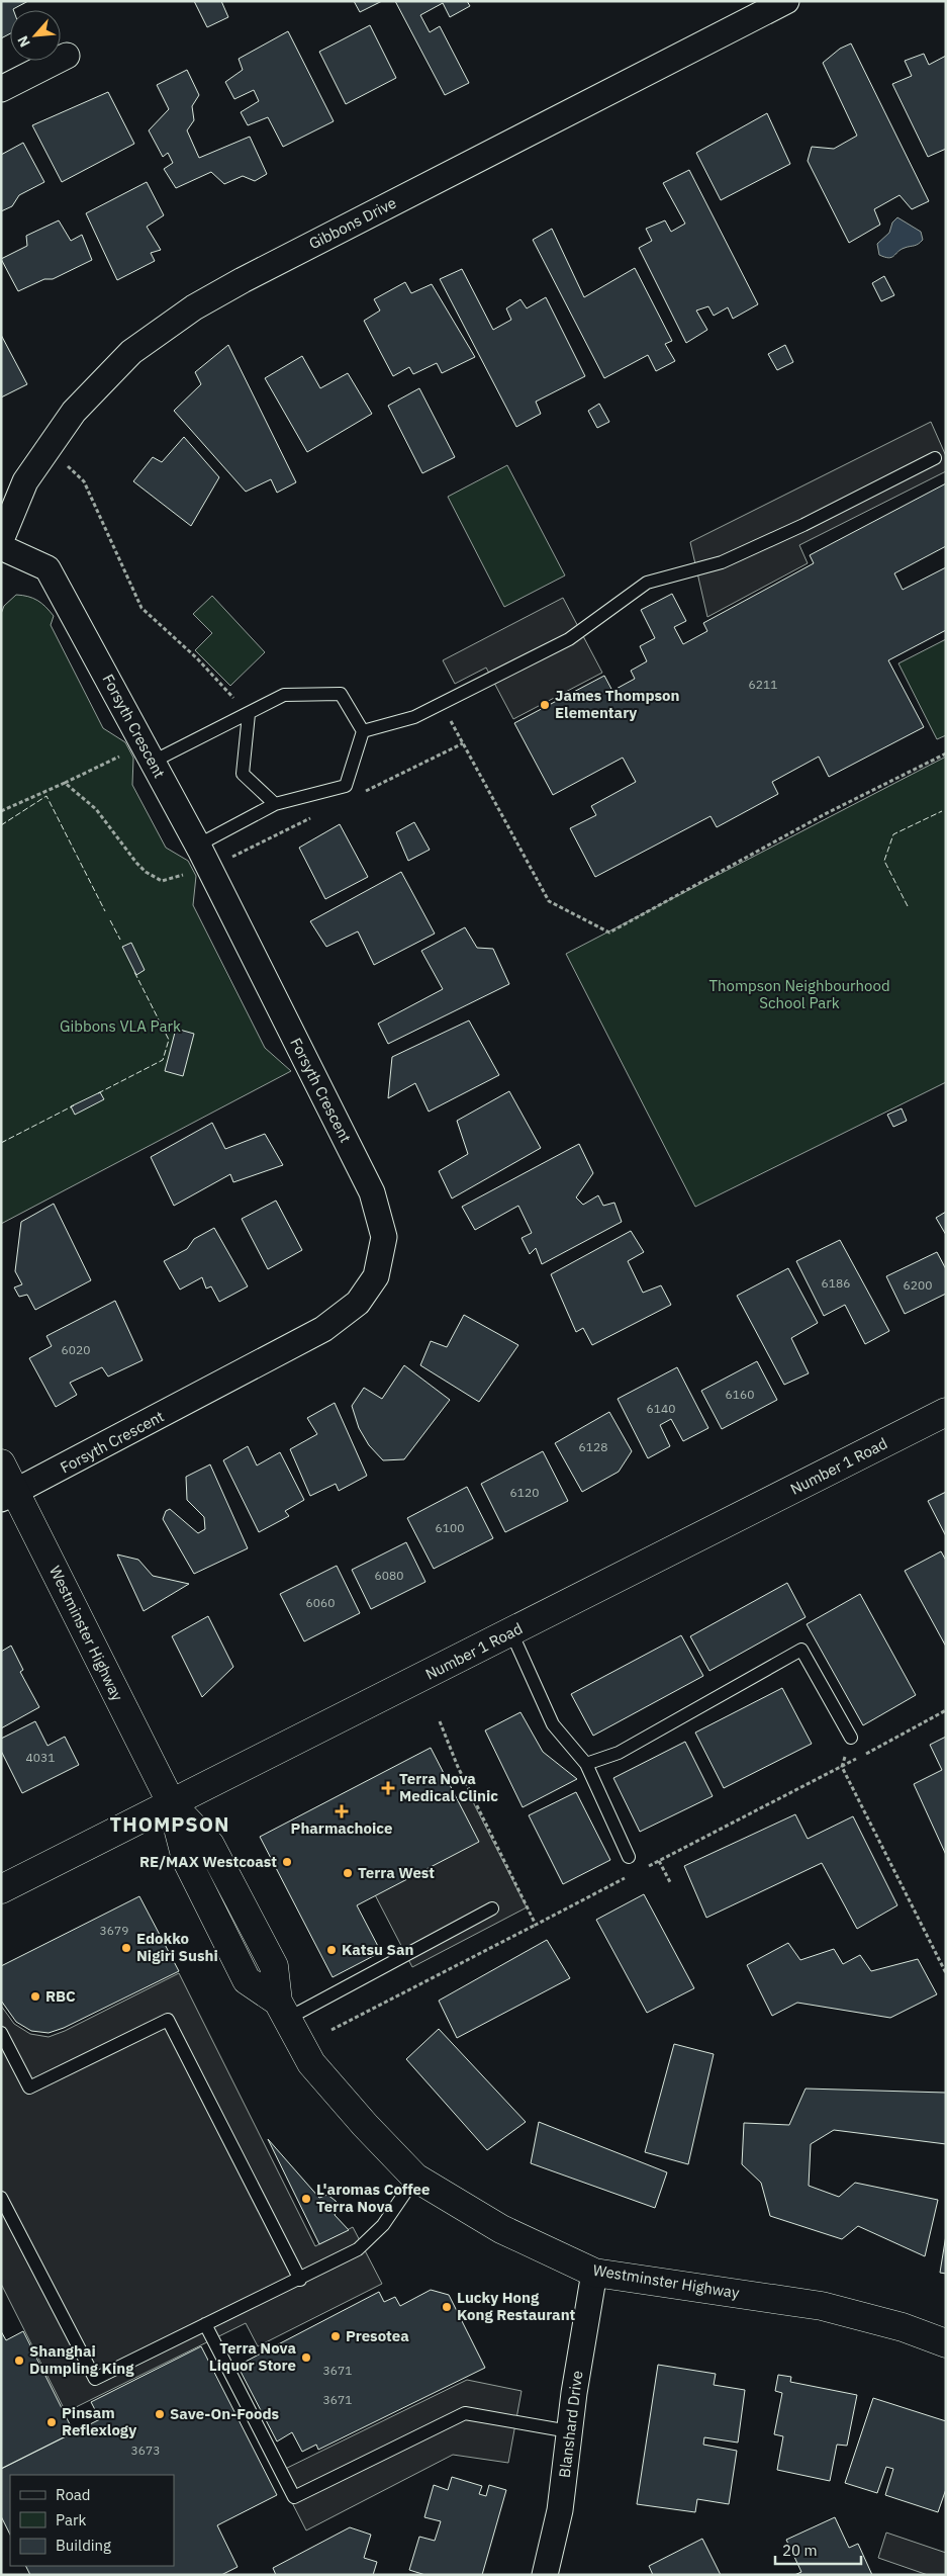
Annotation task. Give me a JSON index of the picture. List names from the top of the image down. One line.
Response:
{"streets":{"main road":["Number 1 Road","Westminster Highway"],"street":["Gibbons Drive","Forsyth Crescent","Blanshard Drive"]},"crossings":[["Forsyth Crescent","Westminster Highway"],["Number 1 Road","Westminster Highway"],["Westminster Highway","Blanshard Drive"]],"districts":["THOMPSON"],"parks":["Thompson Neighbourhood School Park","Gibbons VLA Park"],"places":{"other":["James Thompson Elementary","RE/MAX Westcoast","Terra West","Edokko Nigiri Sushi","Katsu San","RBC","L'aromas Coffee Terra Nova","Lucky Hong Kong Restaurant","Presotea","Terra Nova Liquor Store","Shanghai Dumpling King","Save-On-Foods","Pinsam Reflexlogy"],"health":["Terra Nova Medical Clinic","Pharmachoice"]},"house_numbers":["6211","6186","6200","6020","6160","6140","6128","6120","6100","6080","6060","4031","3679","3671","3671","3673"],"legend":["Road","Park","Building"],"scale_bar":"20 m","north":"bottom left"}
